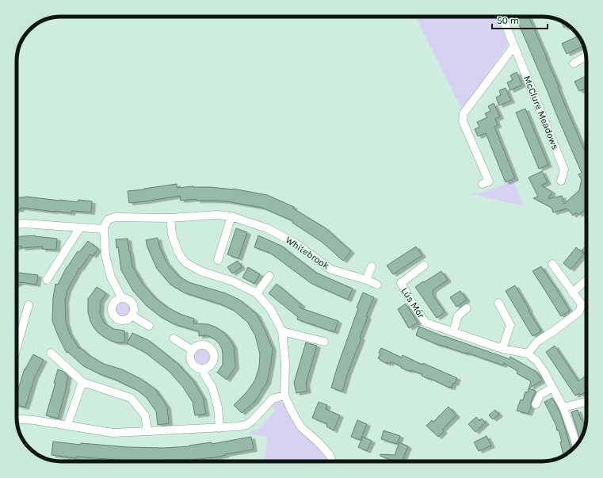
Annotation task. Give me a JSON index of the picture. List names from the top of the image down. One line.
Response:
{"streets":{"street":["McClure Meadows","Whitebrook","Lús Mór"]},"scale_bar":"50 m"}
